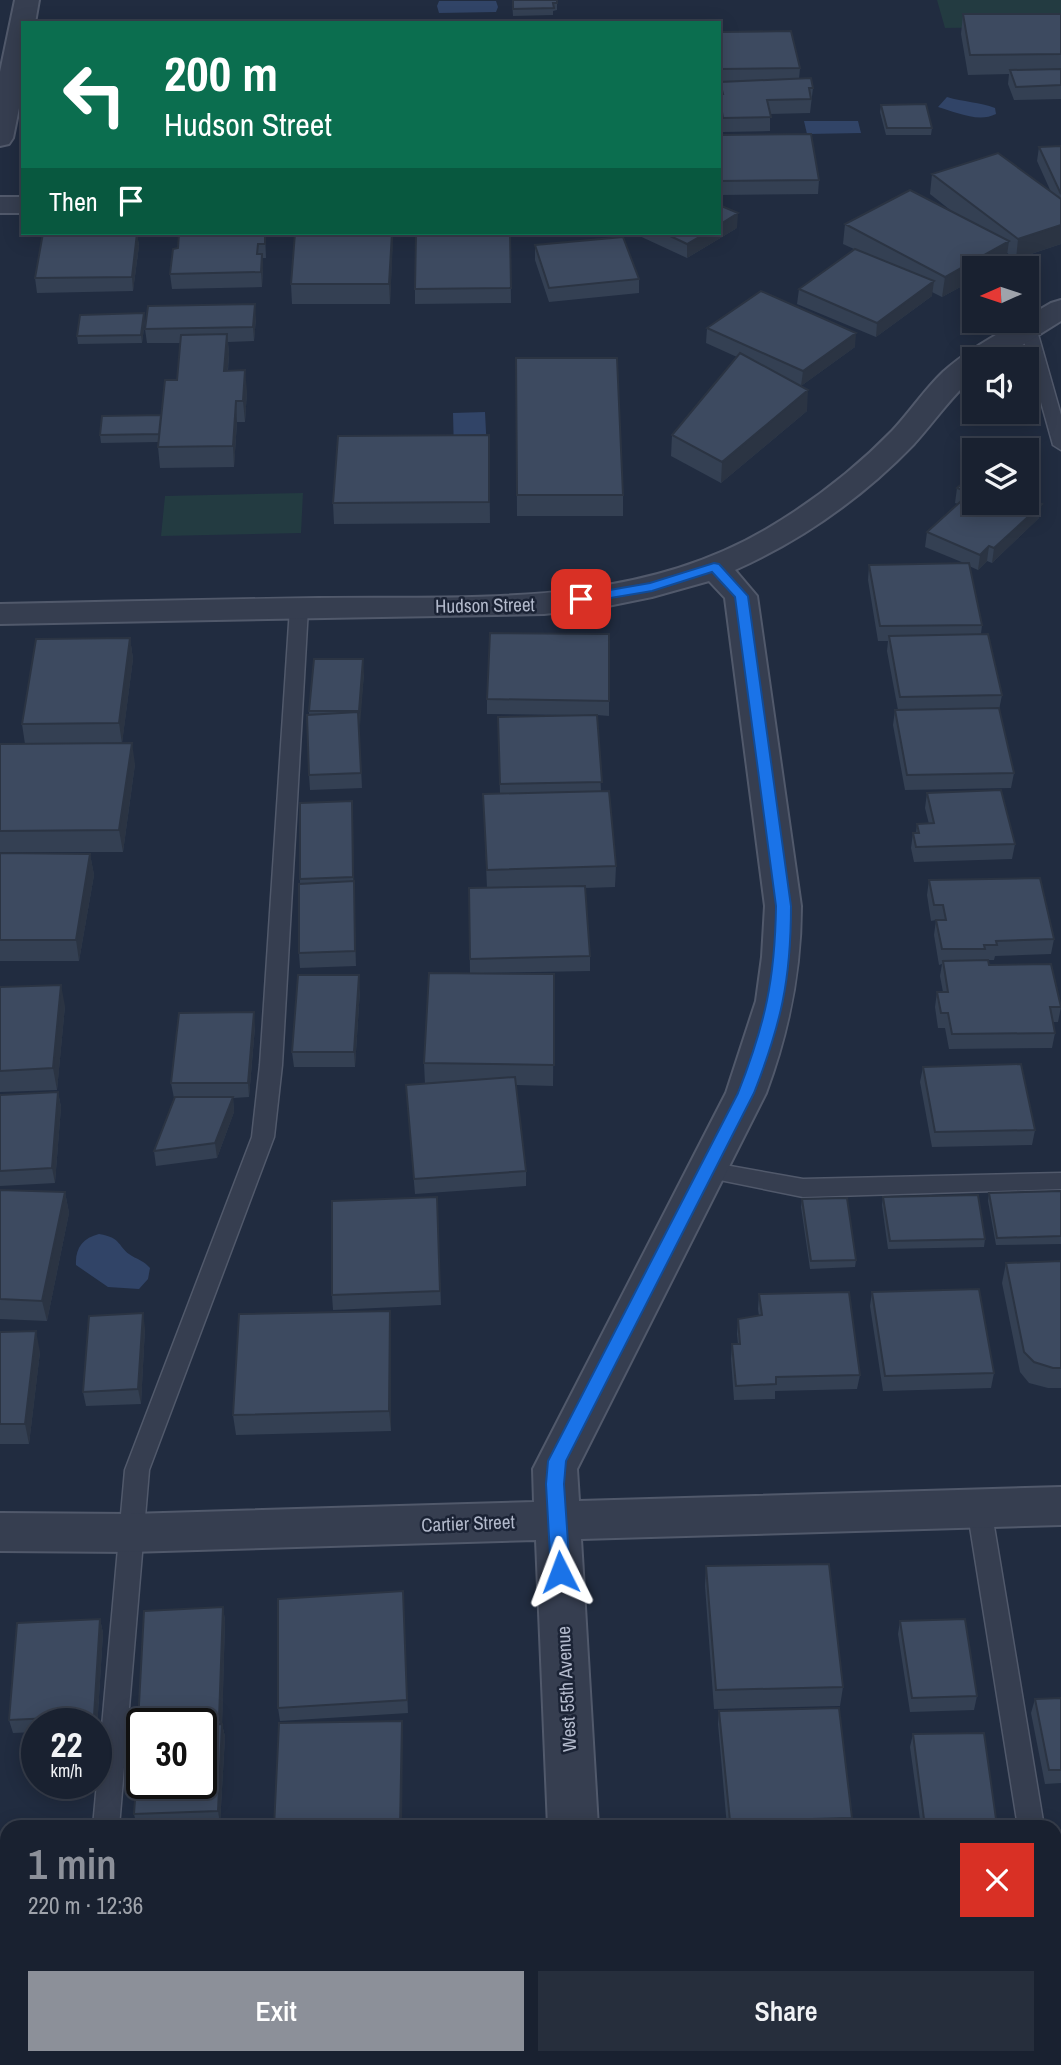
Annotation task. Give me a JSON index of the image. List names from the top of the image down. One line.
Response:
{"streets":{"street":["Hudson Street","Cartier Street","West 55th Avenue"]},"crossings":[["Hudson Street","West 55th Avenue"],["Cartier Street","West 55th Avenue"]],"north":"left","page":{"turn":["200 m","Hudson Street"],"then":"Then","speed":"22 km/h","limit":"30","heading":["1 min","220 m · 12:36"],"buttons":["Exit","Share"]}}
